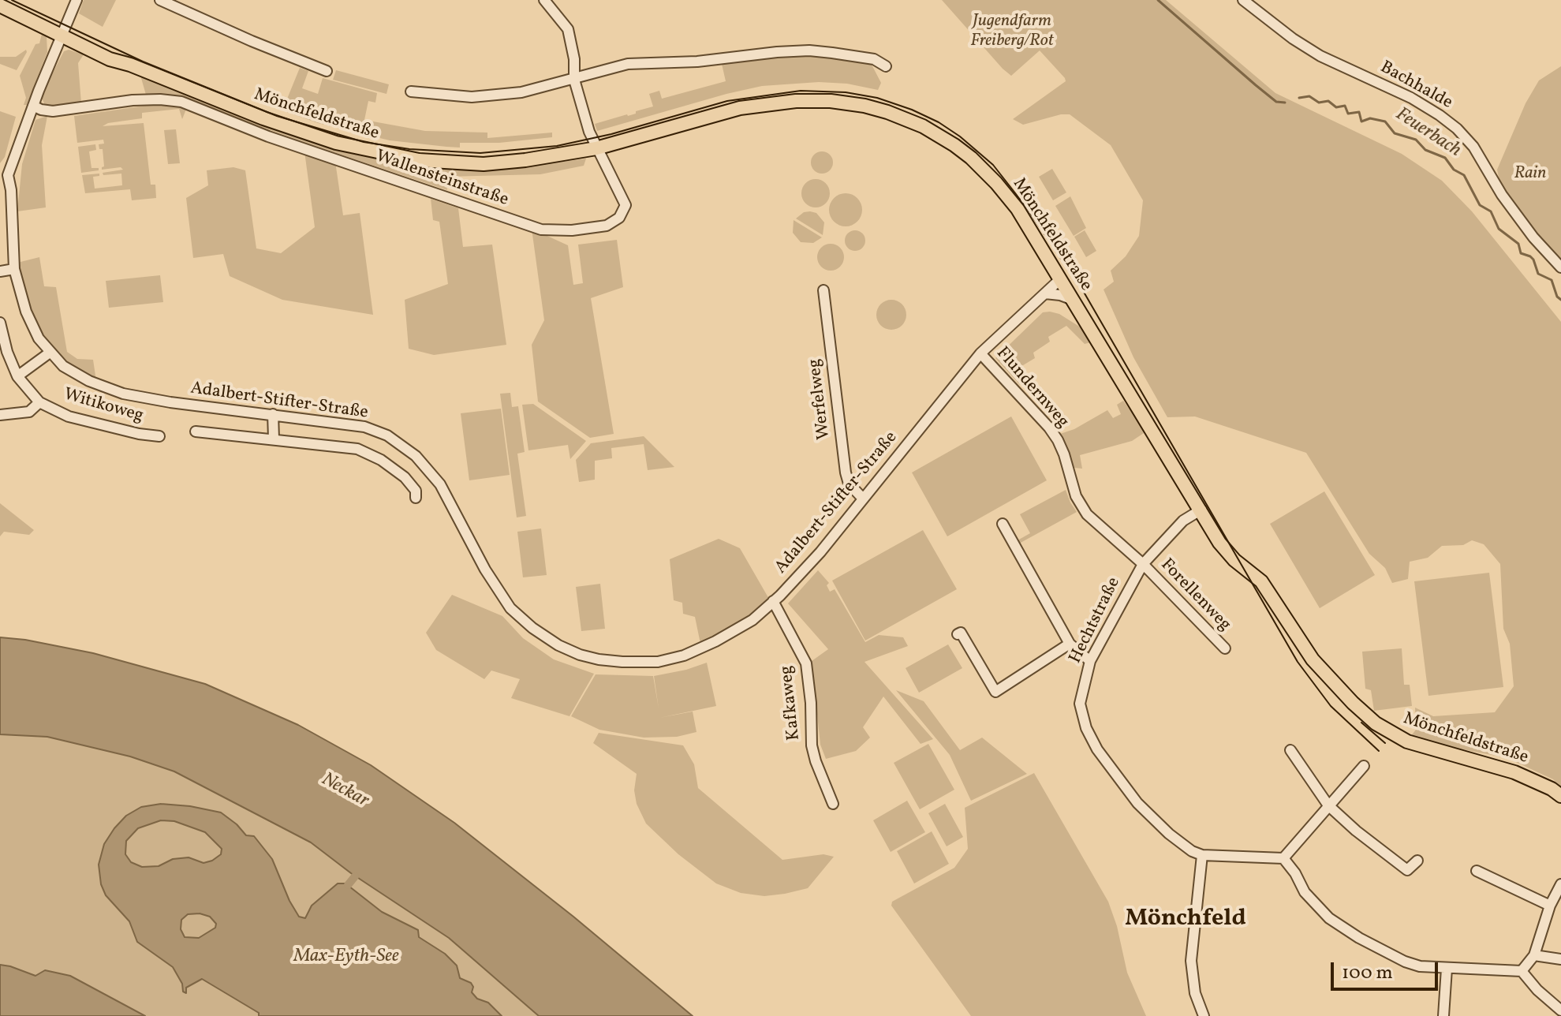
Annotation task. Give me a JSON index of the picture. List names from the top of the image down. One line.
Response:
{"streets":{"main road":["Mönchfeldstraße"],"street":["Bachhalde","Wallensteinstraße","Flundernweg","Werfelweg","Adalbert-Stifter-Straße","Witikoweg","Forellenweg","Hechtstraße","Kafkaweg"]},"crossings":[["Mönchfeldstraße","Wallensteinstraße"],["Mönchfeldstraße","Adalbert-Stifter-Straße"],["Mönchfeldstraße","Hechtstraße"],["Wallensteinstraße","Adalbert-Stifter-Straße"],["Flundernweg","Adalbert-Stifter-Straße"],["Flundernweg","Forellenweg"],["Flundernweg","Hechtstraße"],["Werfelweg","Adalbert-Stifter-Straße"],["Adalbert-Stifter-Straße","Kafkaweg"],["Forellenweg","Hechtstraße"]],"districts":["Mönchfeld"],"water":["Feuerbach","Neckar","Max-Eyth-See"],"parks":["Jugendfarm Freiberg/Rot","Rain"],"scale_bar":"100 m"}
